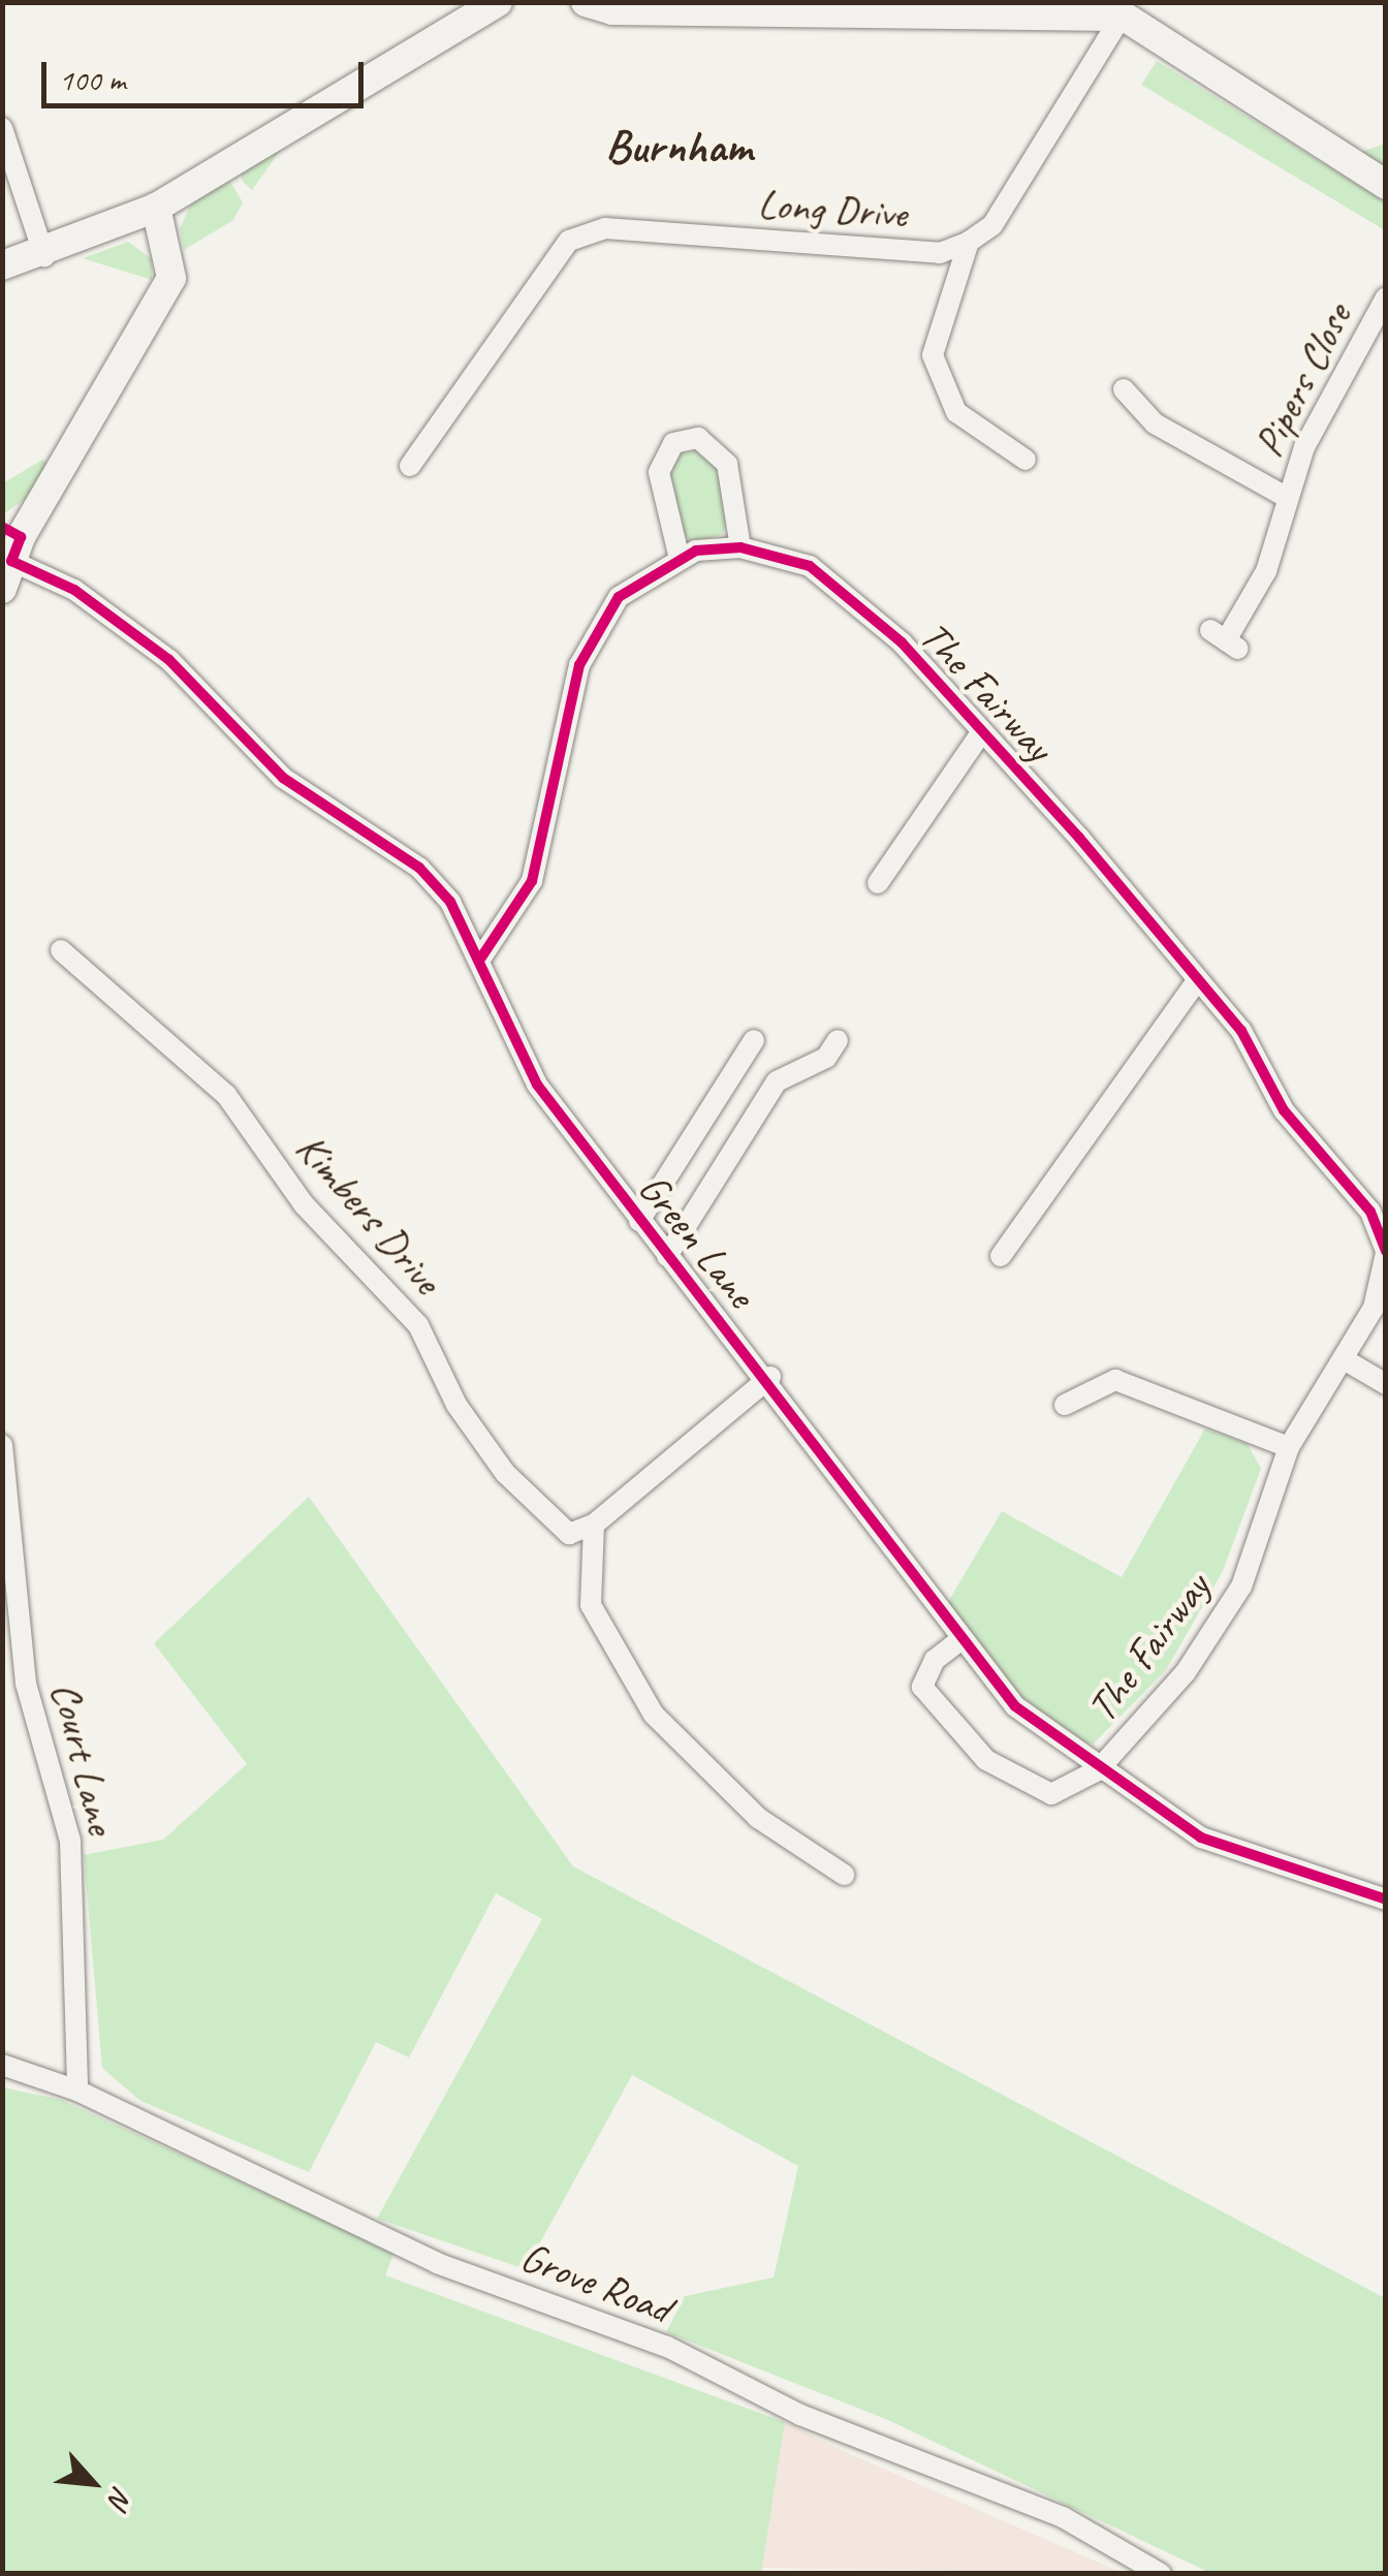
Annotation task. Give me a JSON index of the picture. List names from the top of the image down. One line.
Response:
{"streets":{"street":["Long Drive","Pipers Close","The Fairway","Kimbers Drive","Green Lane","Court Lane","Grove Road"]},"crossings":[["The Fairway","Green Lane"],["Court Lane","Grove Road"]],"districts":["Burnham"],"scale_bar":"100 m","north":"bottom right"}
